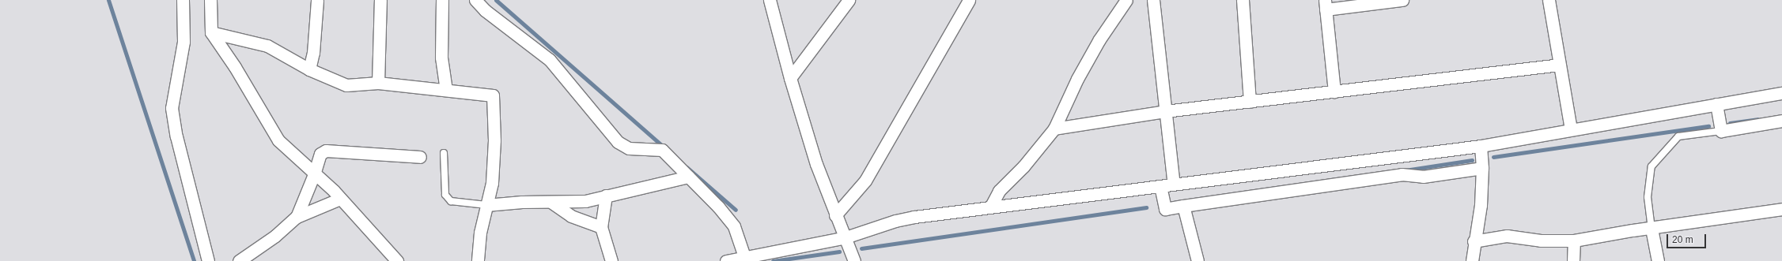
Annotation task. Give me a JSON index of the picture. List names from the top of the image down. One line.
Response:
{"scale_bar":"20 m"}
